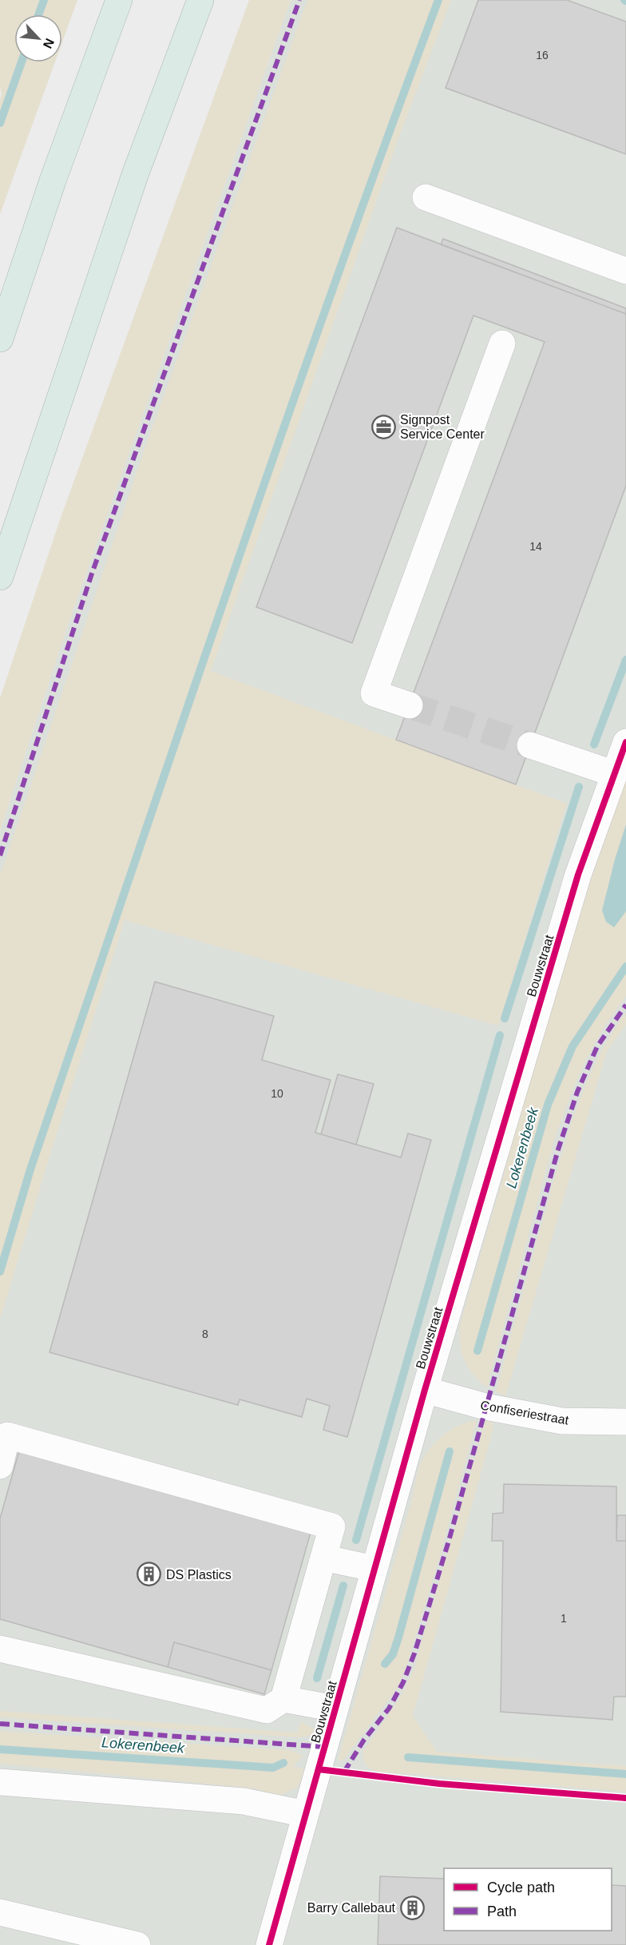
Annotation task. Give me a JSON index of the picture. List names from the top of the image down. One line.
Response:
{"streets":{"street":["Bouwstraat","Confiseriestraat"]},"crossings":[["Bouwstraat","Confiseriestraat"]],"water":["Lokerenbeek"],"places":{"office":["Signpost Service Center"],"building":["DS Plastics","Barry Callebaut"]},"house_numbers":["16","14","10","8","1"],"legend":["Cycle path","Path"],"north":"bottom right"}
